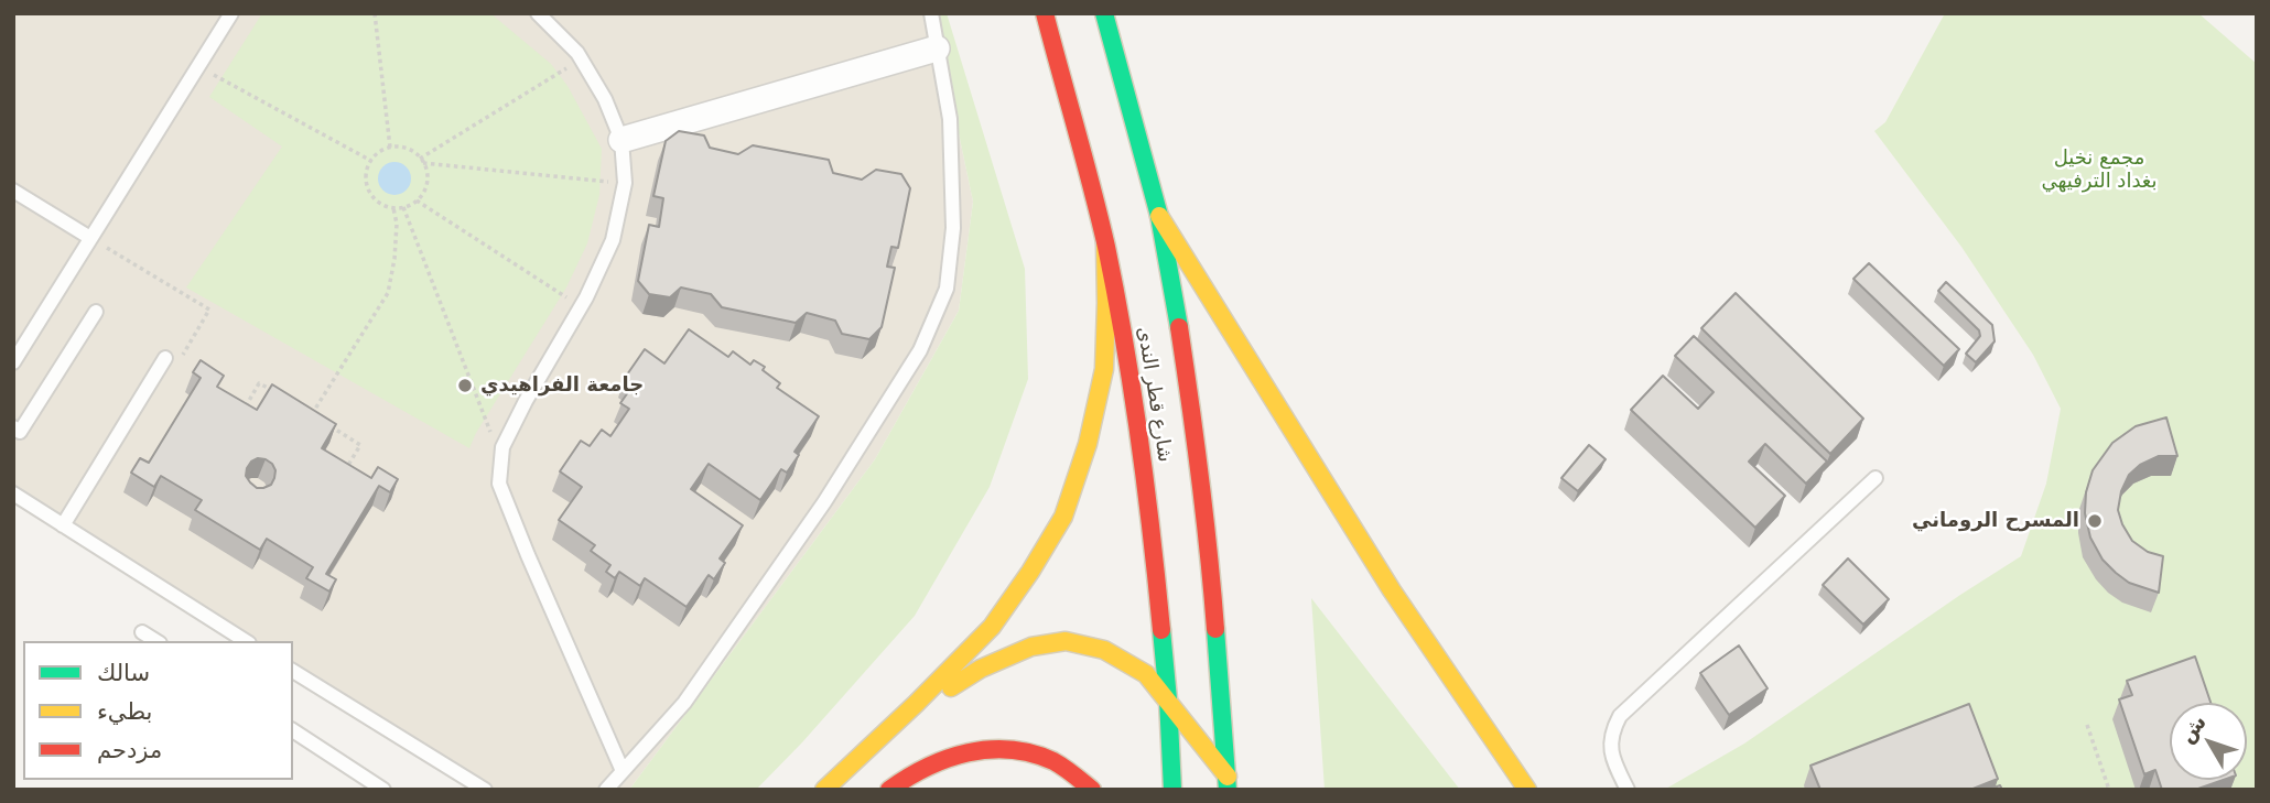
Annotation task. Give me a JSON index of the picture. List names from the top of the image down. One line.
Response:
{"streets":{"main road":["شارع قطر الندى"]},"parks":["مجمع نخيل بغداد الترفيهي"],"places":["جامعة الفراهيدي","المسرح الروماني"],"legend":["سالك","بطيء","مزدحم"],"north":"top left"}
